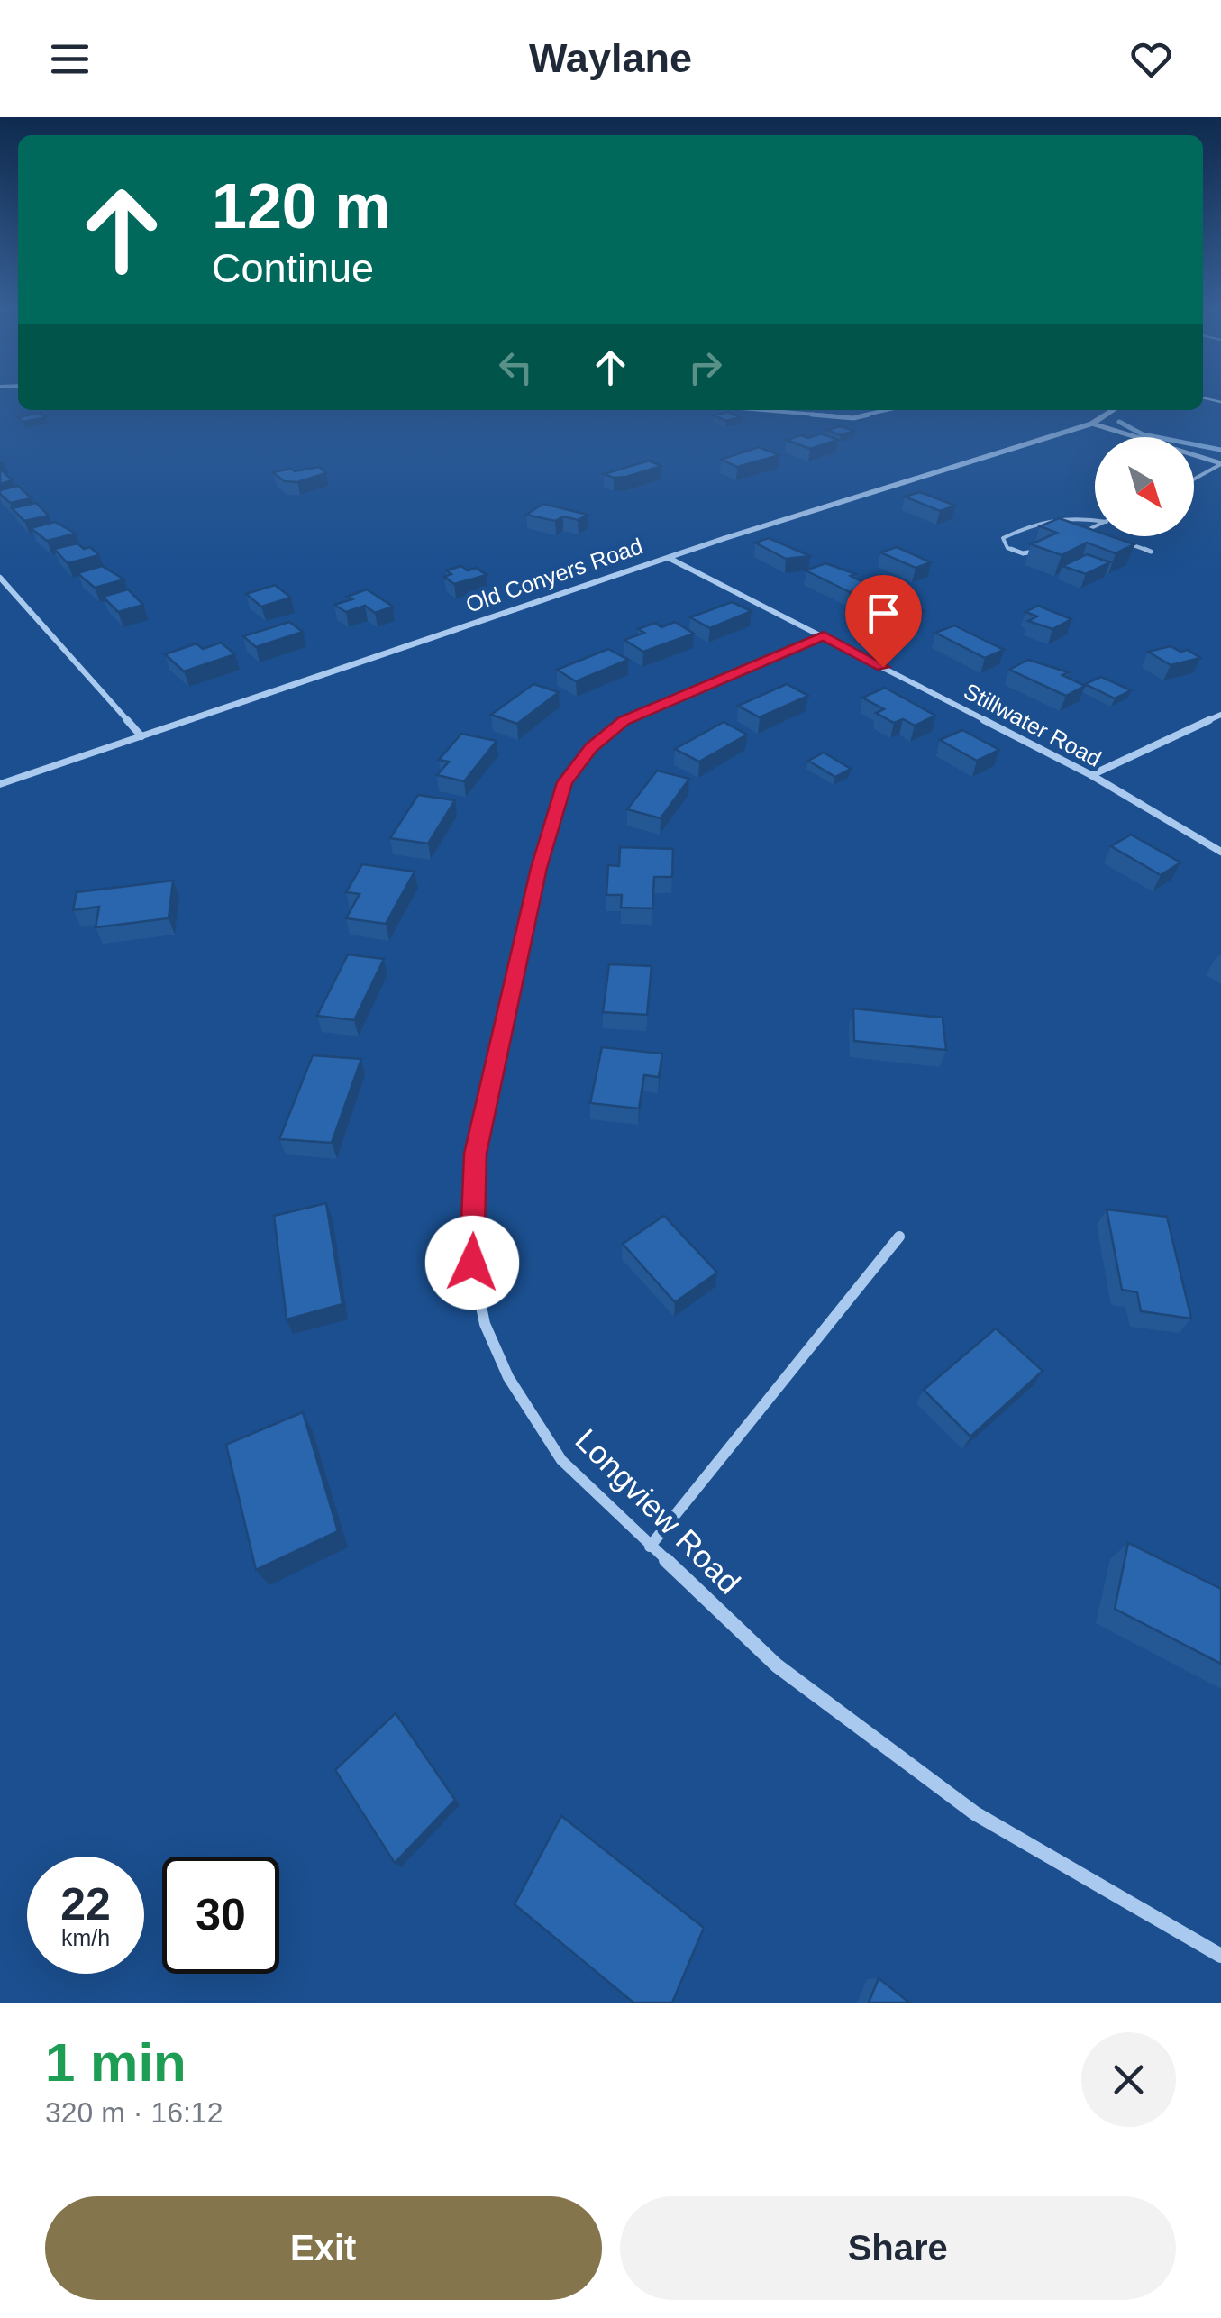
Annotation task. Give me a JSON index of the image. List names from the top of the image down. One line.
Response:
{"streets":{"street":["Old Conyers Road","Stillwater Road","Longview Road"]},"crossings":[["Old Conyers Road","Stillwater Road"],["Stillwater Road","Longview Road"]],"north":"bottom right","page":{"header":"Waylane","turn":["120 m","Continue"],"speed":"22 km/h","limit":"30","heading":["1 min","320 m · 16:12"],"buttons":["Exit","Share"]}}
